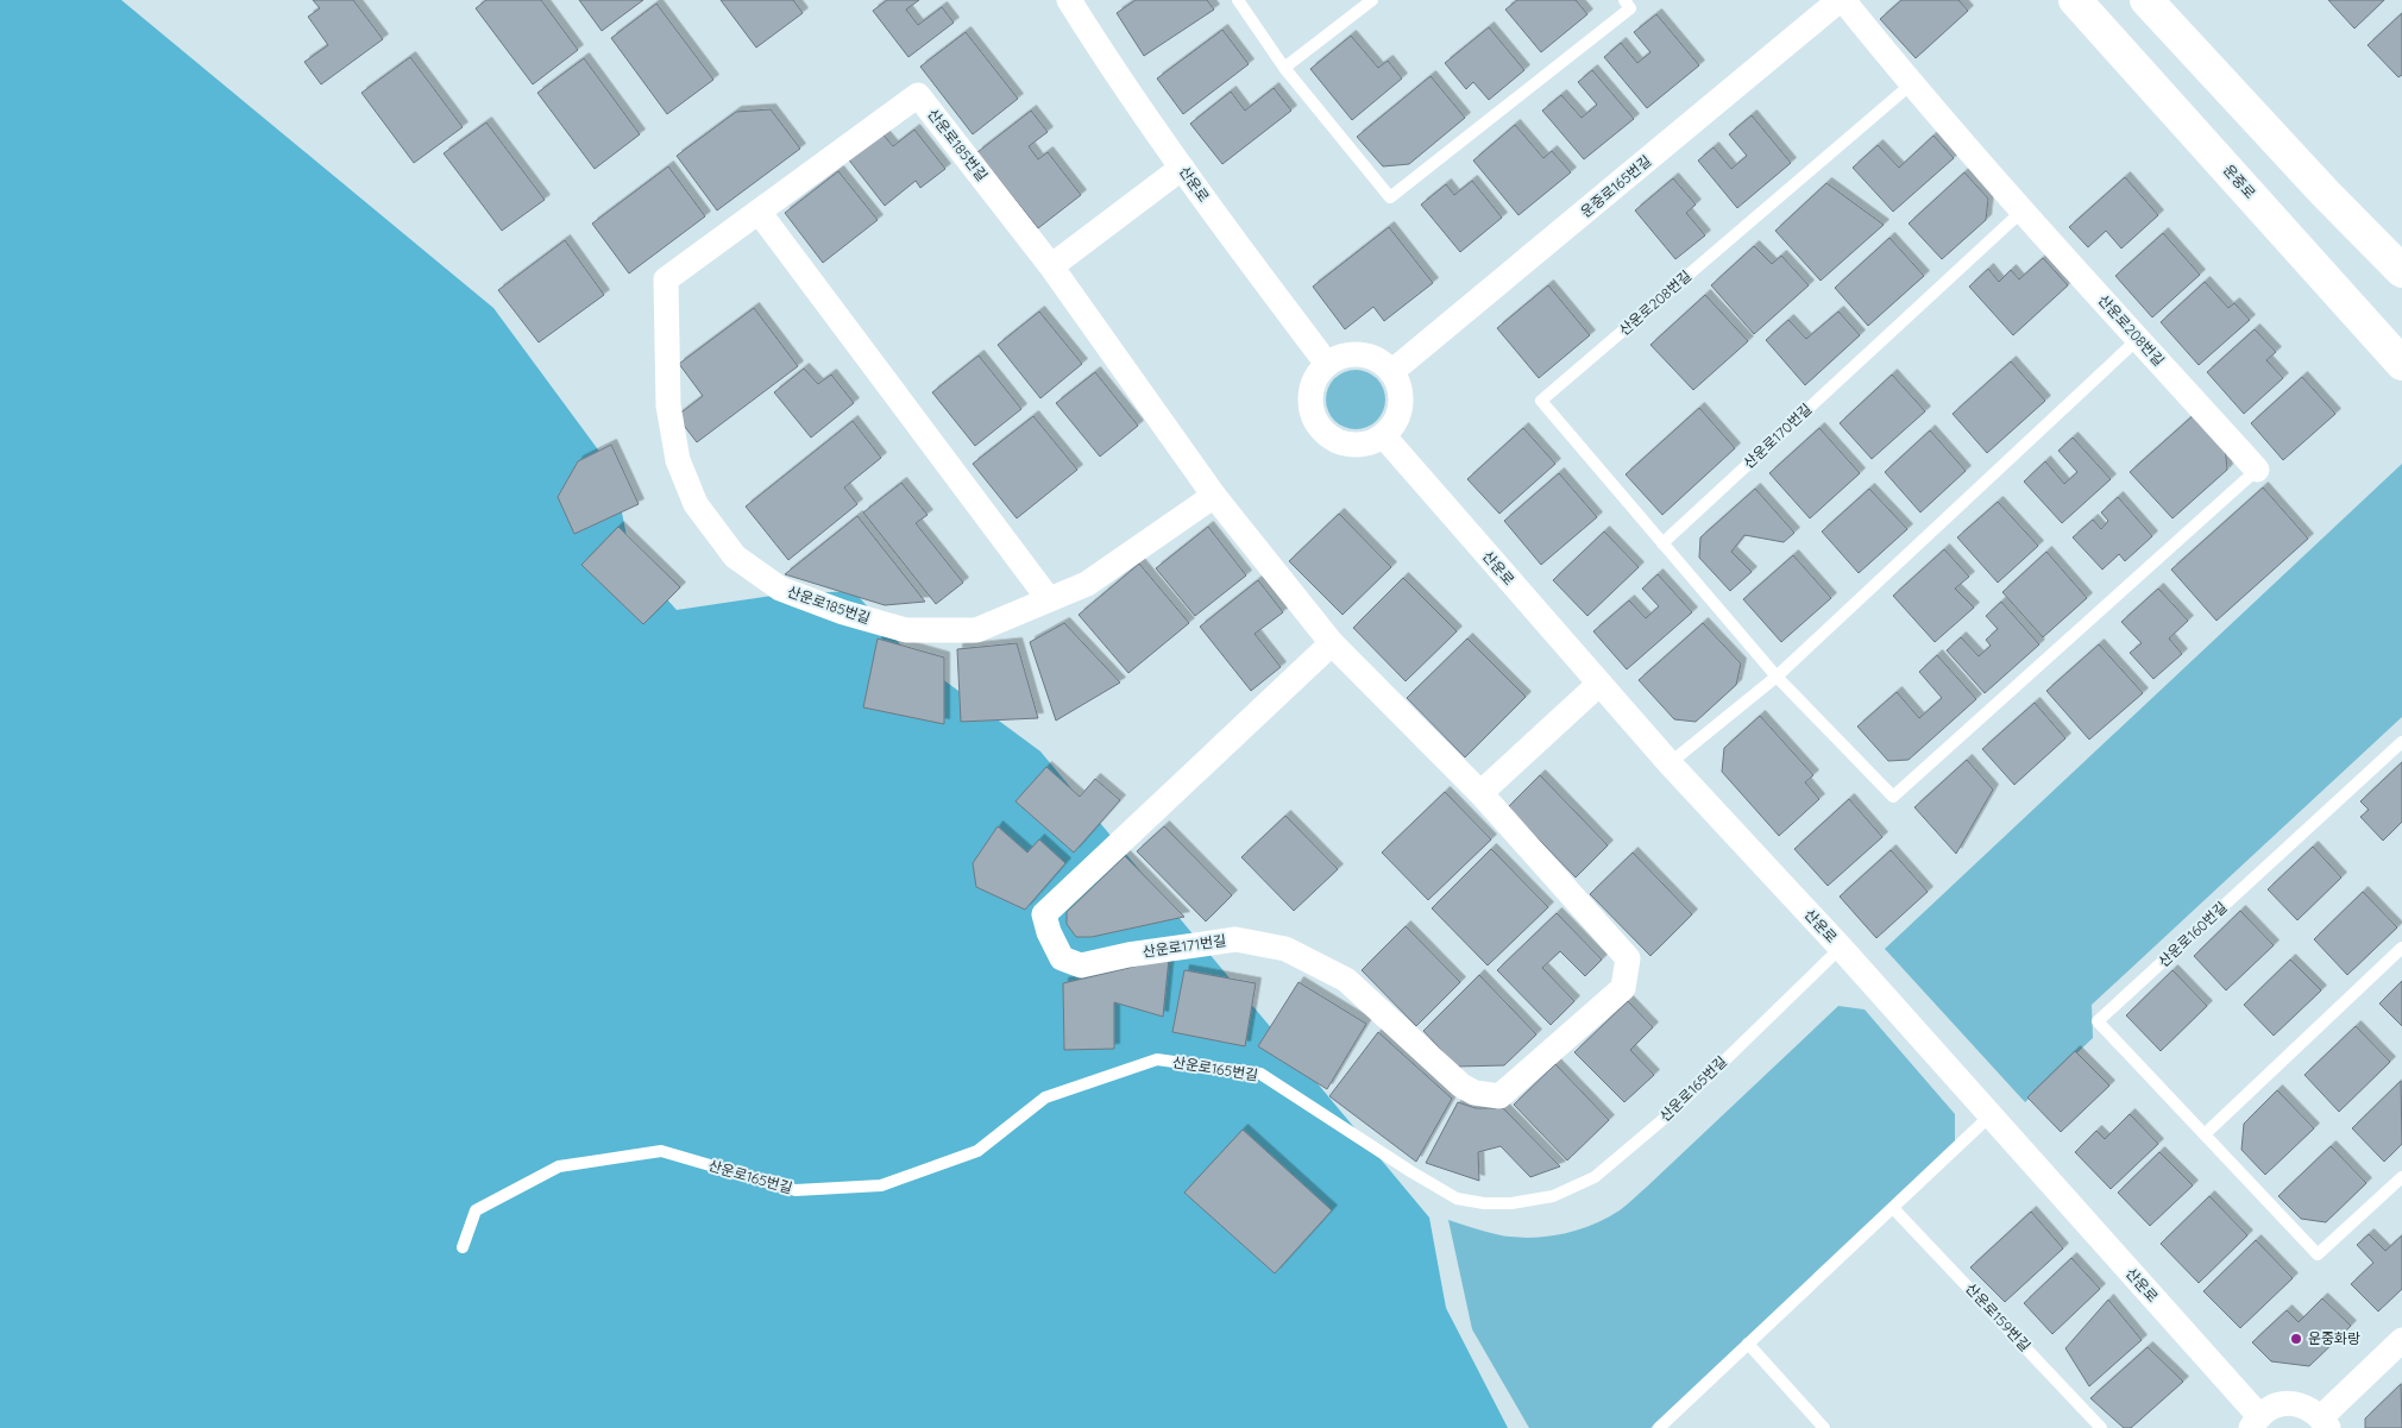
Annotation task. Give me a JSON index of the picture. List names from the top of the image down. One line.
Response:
{"streets":{"main road":["운중로"],"street":["산운로185번길","산운로","운중로165번길","산운로208번길","산운로171번길"],"lane":["산운로170번길","산운로160번길","산운로165번길","산운로159번길"]},"crossings":[["산운로185번길","산운로171번길"],["산운로","운중로165번길"],["산운로","산운로165번길"],["운중로165번길","산운로208번길"],["산운로208번길","산운로170번길"]],"places":["운중화랑"]}
